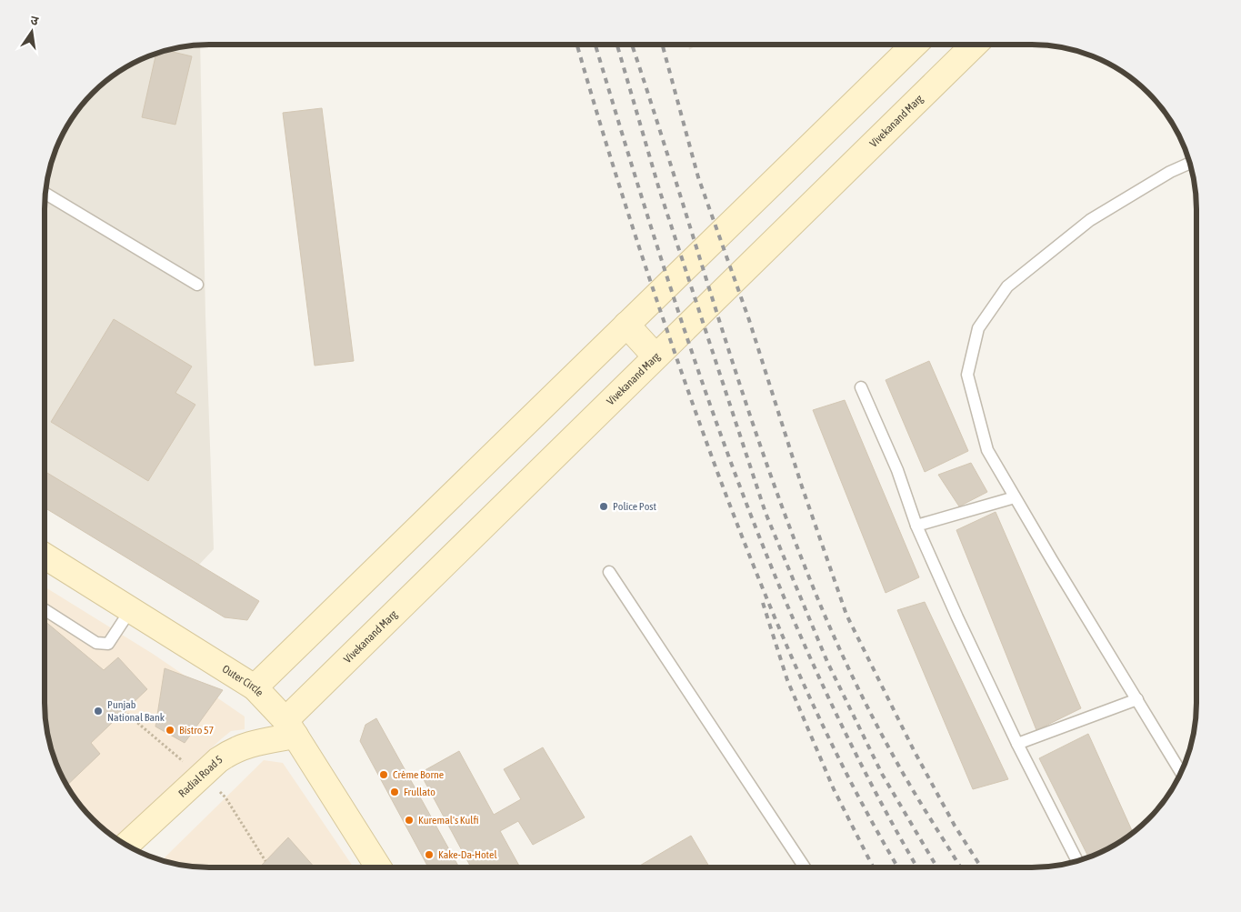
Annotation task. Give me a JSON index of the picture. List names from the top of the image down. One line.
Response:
{"streets":{"main road":["Vivekanand Marg","Outer Circle","Radial Road 5"]},"crossings":[["Vivekanand Marg","Outer Circle"],["Vivekanand Marg","Radial Road 5"],["Outer Circle","Radial Road 5"]],"places":["Police Post","Punjab National Bank","Bistro 57","Crème Borne","Frullato","Kuremal's Kulfi","Kake-Da-Hotel"],"north":"top"}
